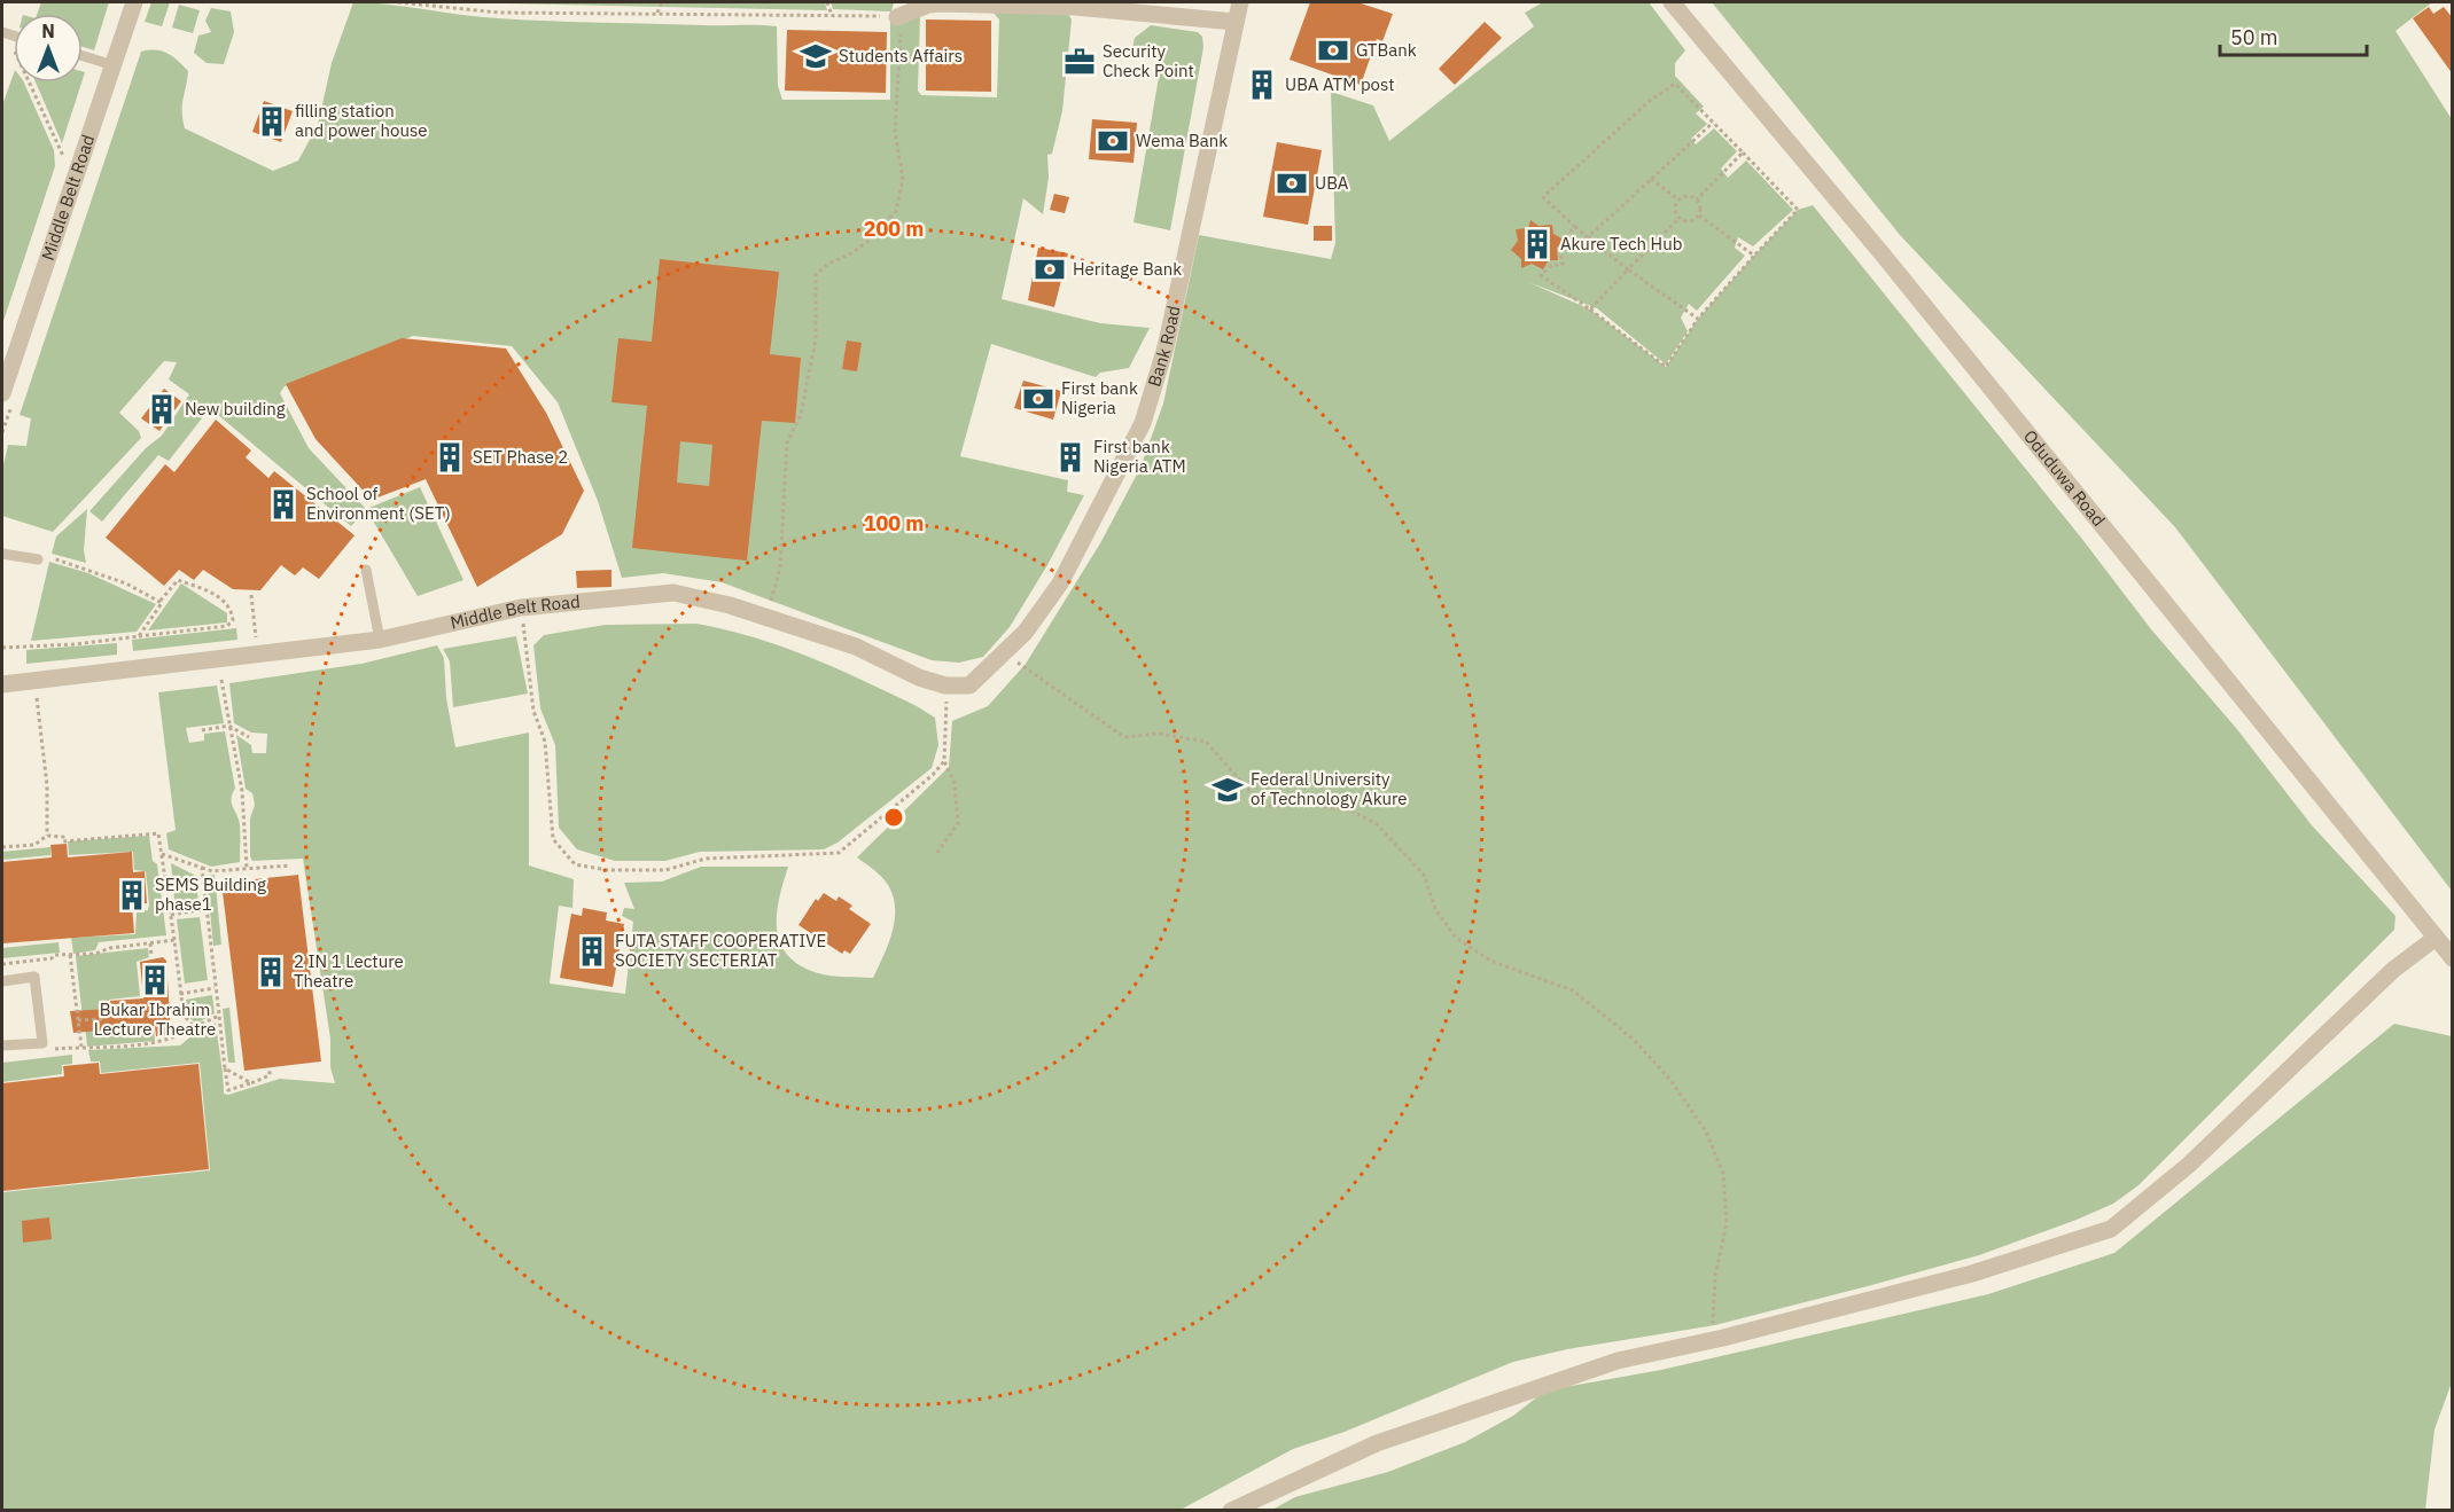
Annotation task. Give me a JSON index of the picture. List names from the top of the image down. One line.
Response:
{"streets":{"street":["Middle Belt Road","Bank Road","Oduduwa Road"]},"places":{"bank":["GTBank","Wema Bank","UBA","Heritage Bank","First bank Nigeria"],"school or university":["Students Affairs","Federal University of Technology Akure"],"office":["Security Check Point"],"building":["UBA ATM post","filling station and power house","Akure Tech Hub","New building","SET Phase 2","First bank Nigeria ATM","School of Environment (SET)","SEMS Building phase1","FUTA STAFF COOPERATIVE SOCIETY SECTERIAT","2 IN 1 Lecture Theatre","Bukar Ibrahim Lecture Theatre"]},"scale_bar":"50 m","north":"top","rings":["200 m","100 m"]}
